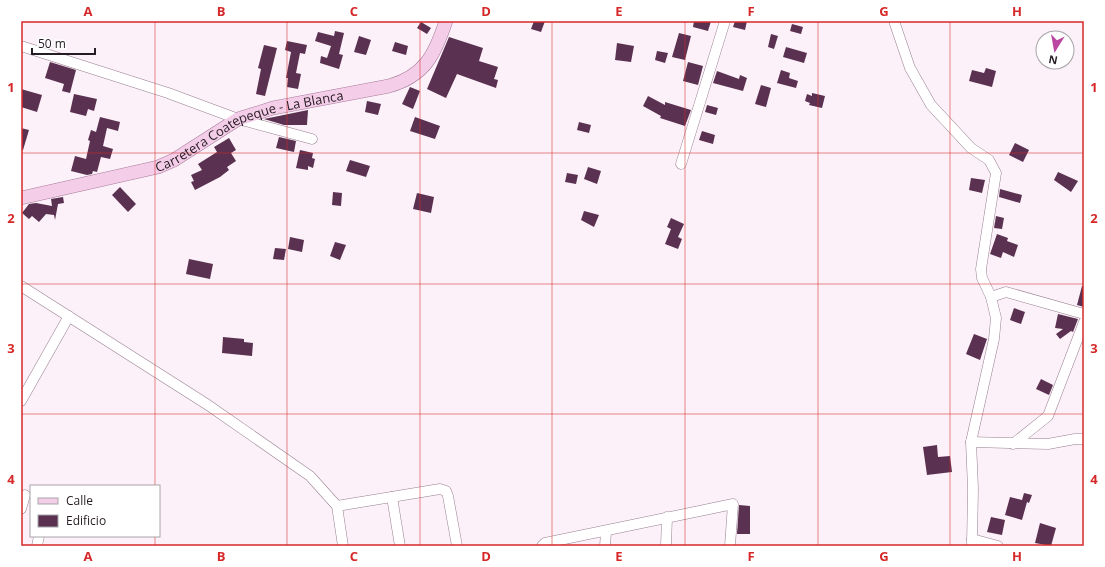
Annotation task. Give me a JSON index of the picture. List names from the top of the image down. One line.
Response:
{"streets":{"main road":["Carretera Coatepeque - La Blanca"]},"legend":["Calle","Edificio"],"scale_bar":"50 m","north":"bottom","grid":{"columns":["A","B","C","D","E","F","G","H"],"rows":["1","2","3","4"]}}
